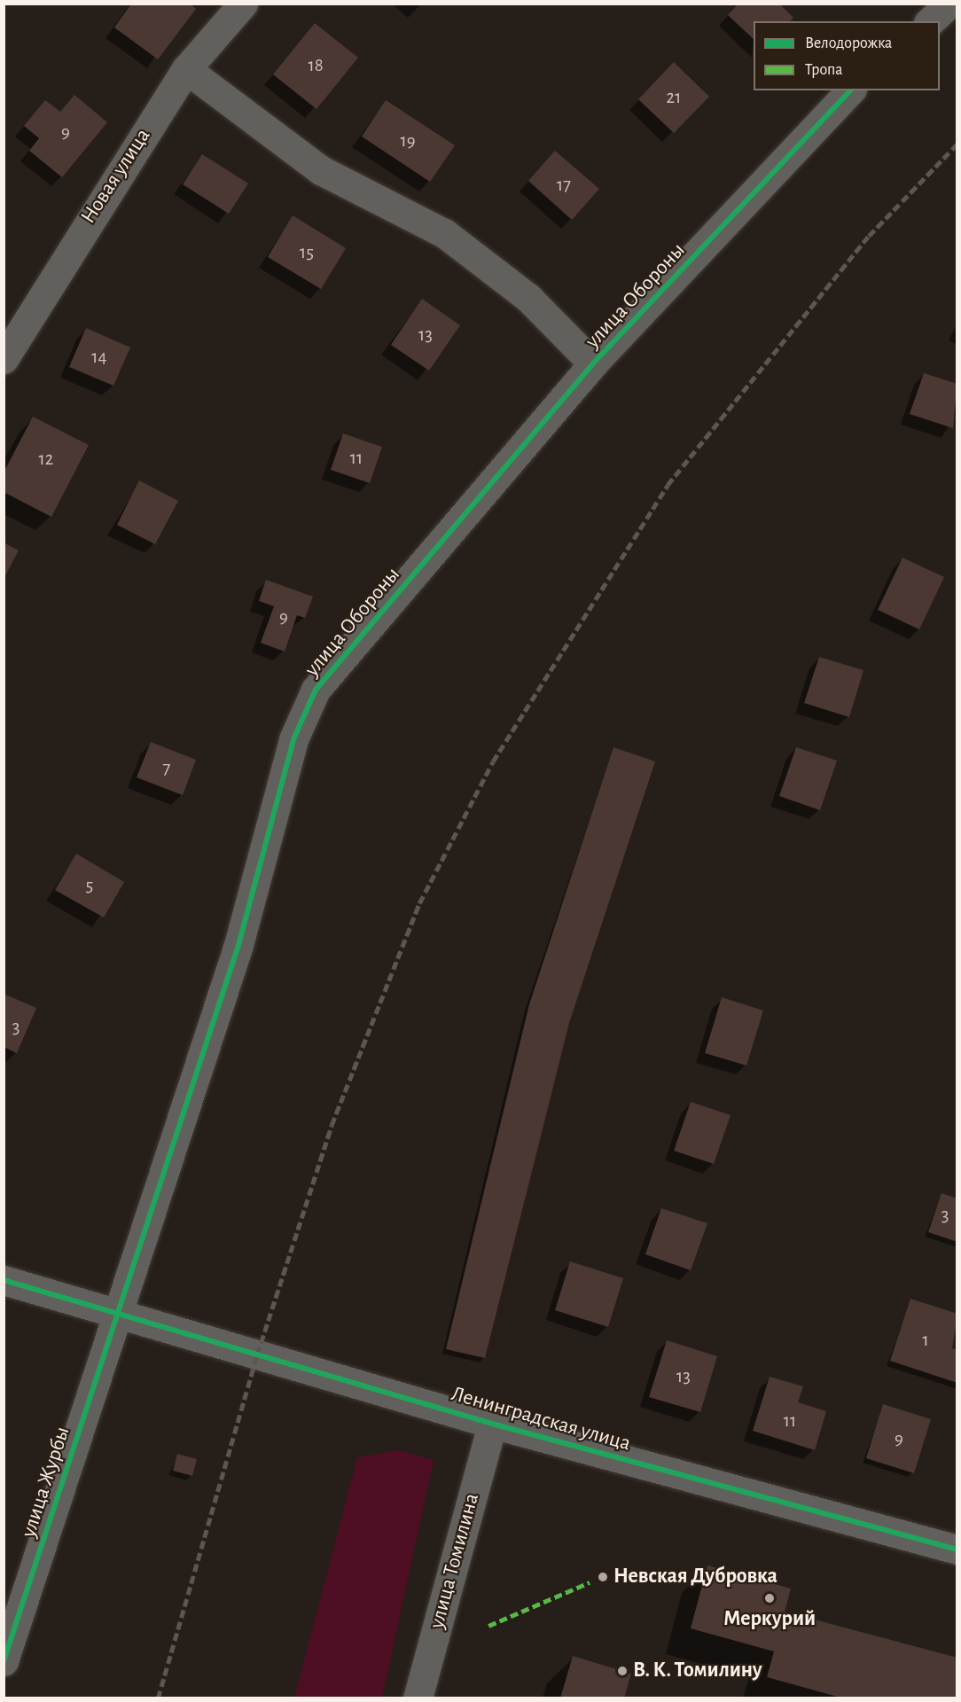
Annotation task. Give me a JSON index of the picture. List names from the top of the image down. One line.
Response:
{"streets":{"street":["Новая улица","улица Обороны","Ленинградская улица","улица Журбы","улица Томилина"]},"crossings":[["улица Обороны","Ленинградская улица"],["улица Обороны","улица Журбы"],["Ленинградская улица","улица Журбы"],["Ленинградская улица","улица Томилина"]],"places":["Невская Дубровка","Меркурий","В. К. Томилину"],"house_numbers":["18","21","9","19","17","15","13","14","11","12","9","7","5","3","3","1","13","11","9"],"legend":["Велодорожка","Тропа"]}
